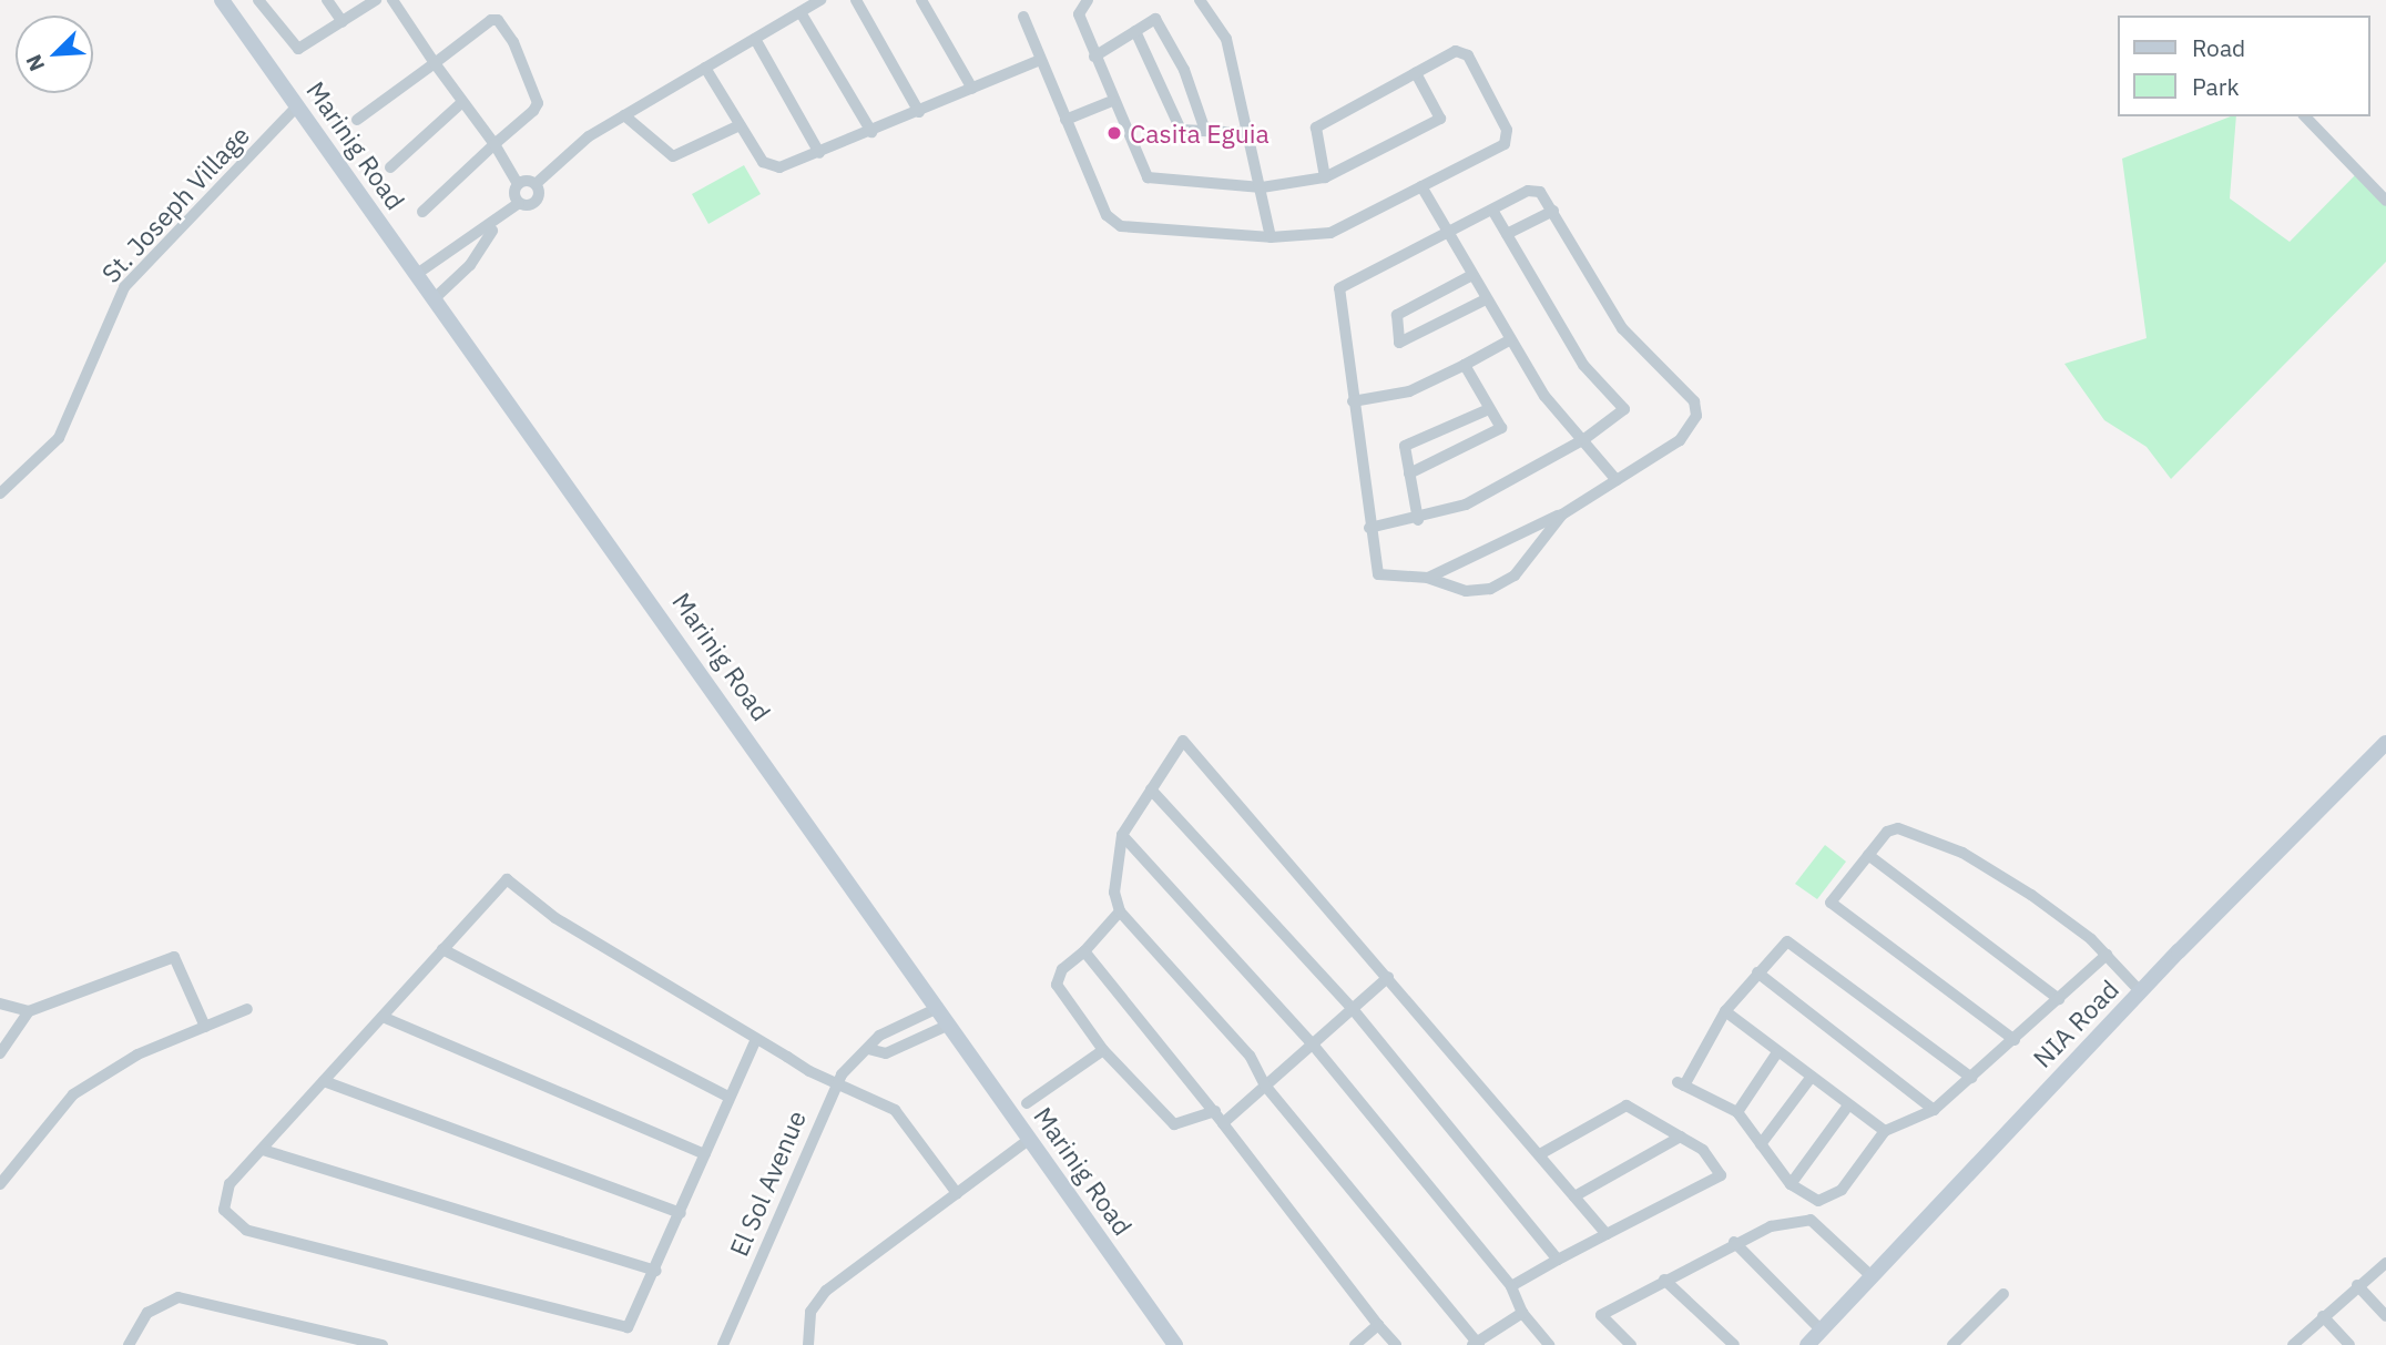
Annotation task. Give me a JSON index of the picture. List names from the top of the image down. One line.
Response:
{"streets":{"street":["Marinig Road","St. Joseph Village","NIA Road","El Sol Avenue"]},"crossings":[["Marinig Road","St. Joseph Village"],["Marinig Road","El Sol Avenue"]],"places":["Casita Eguia"],"legend":["Road","Park"],"north":"bottom left"}
